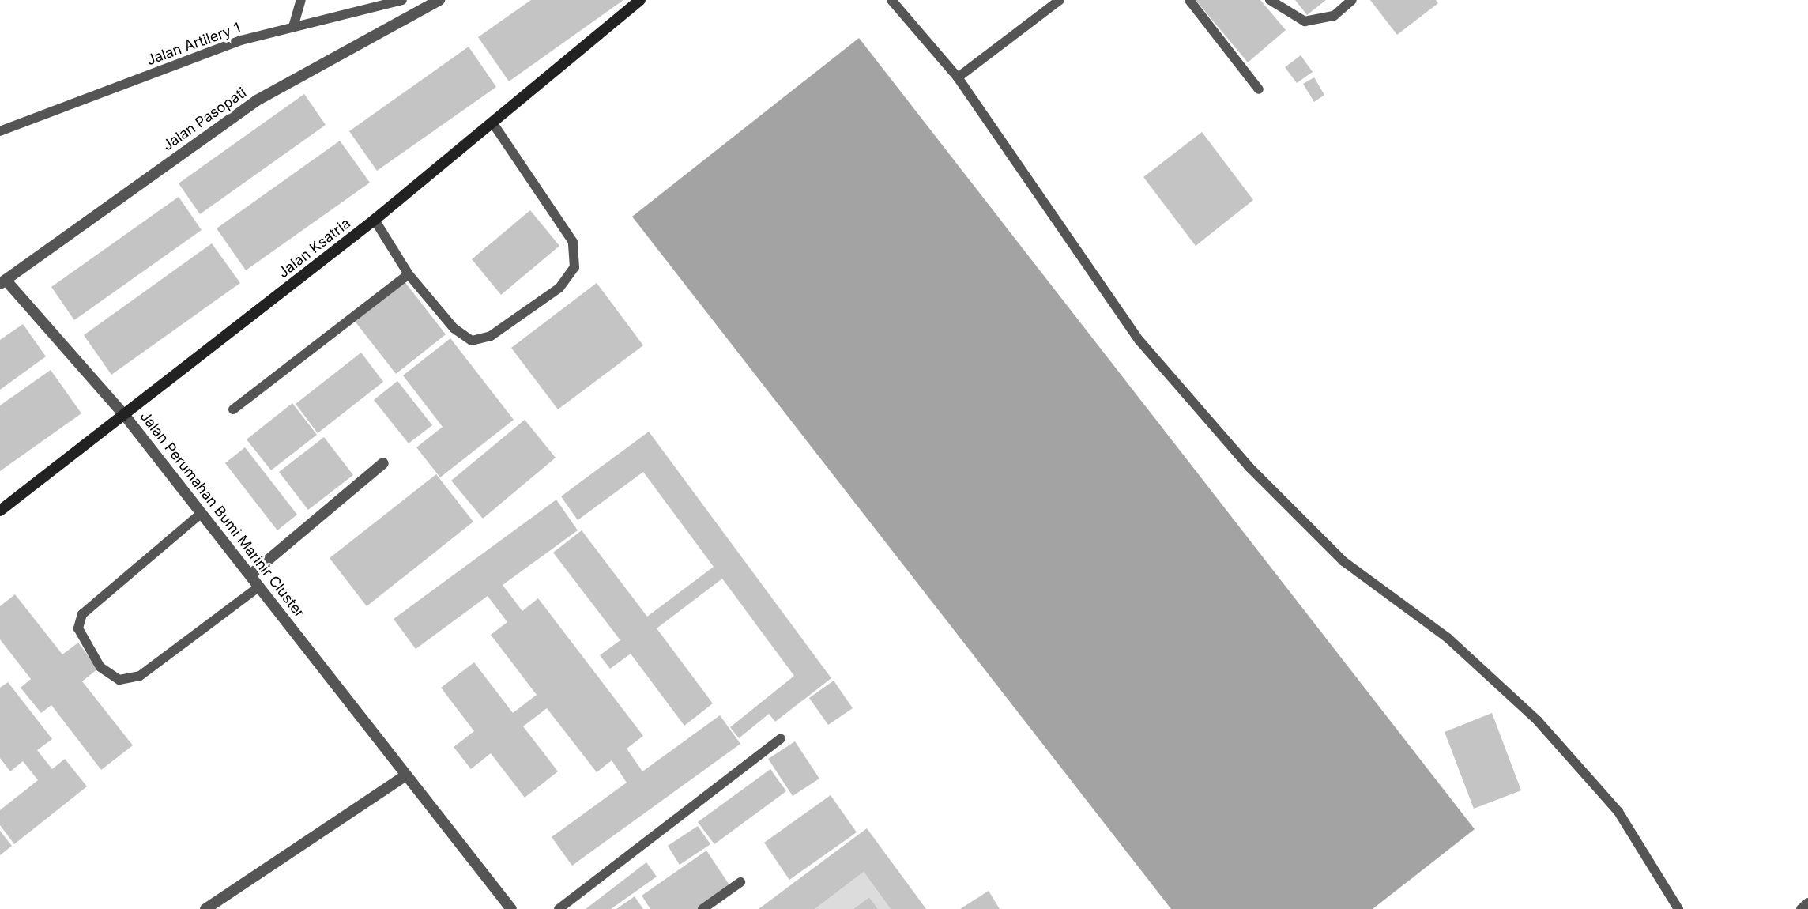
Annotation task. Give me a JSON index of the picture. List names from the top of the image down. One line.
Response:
{"streets":{"street":["Jalan Pasopati","Jalan Ksatria","Jalan Perumahan Bumi Marinir Cluster"],"lane":["Jalan Artilery 1"]},"crossings":[["Jalan Pasopati","Jalan Perumahan Bumi Marinir Cluster"],["Jalan Ksatria","Jalan Perumahan Bumi Marinir Cluster"]]}
